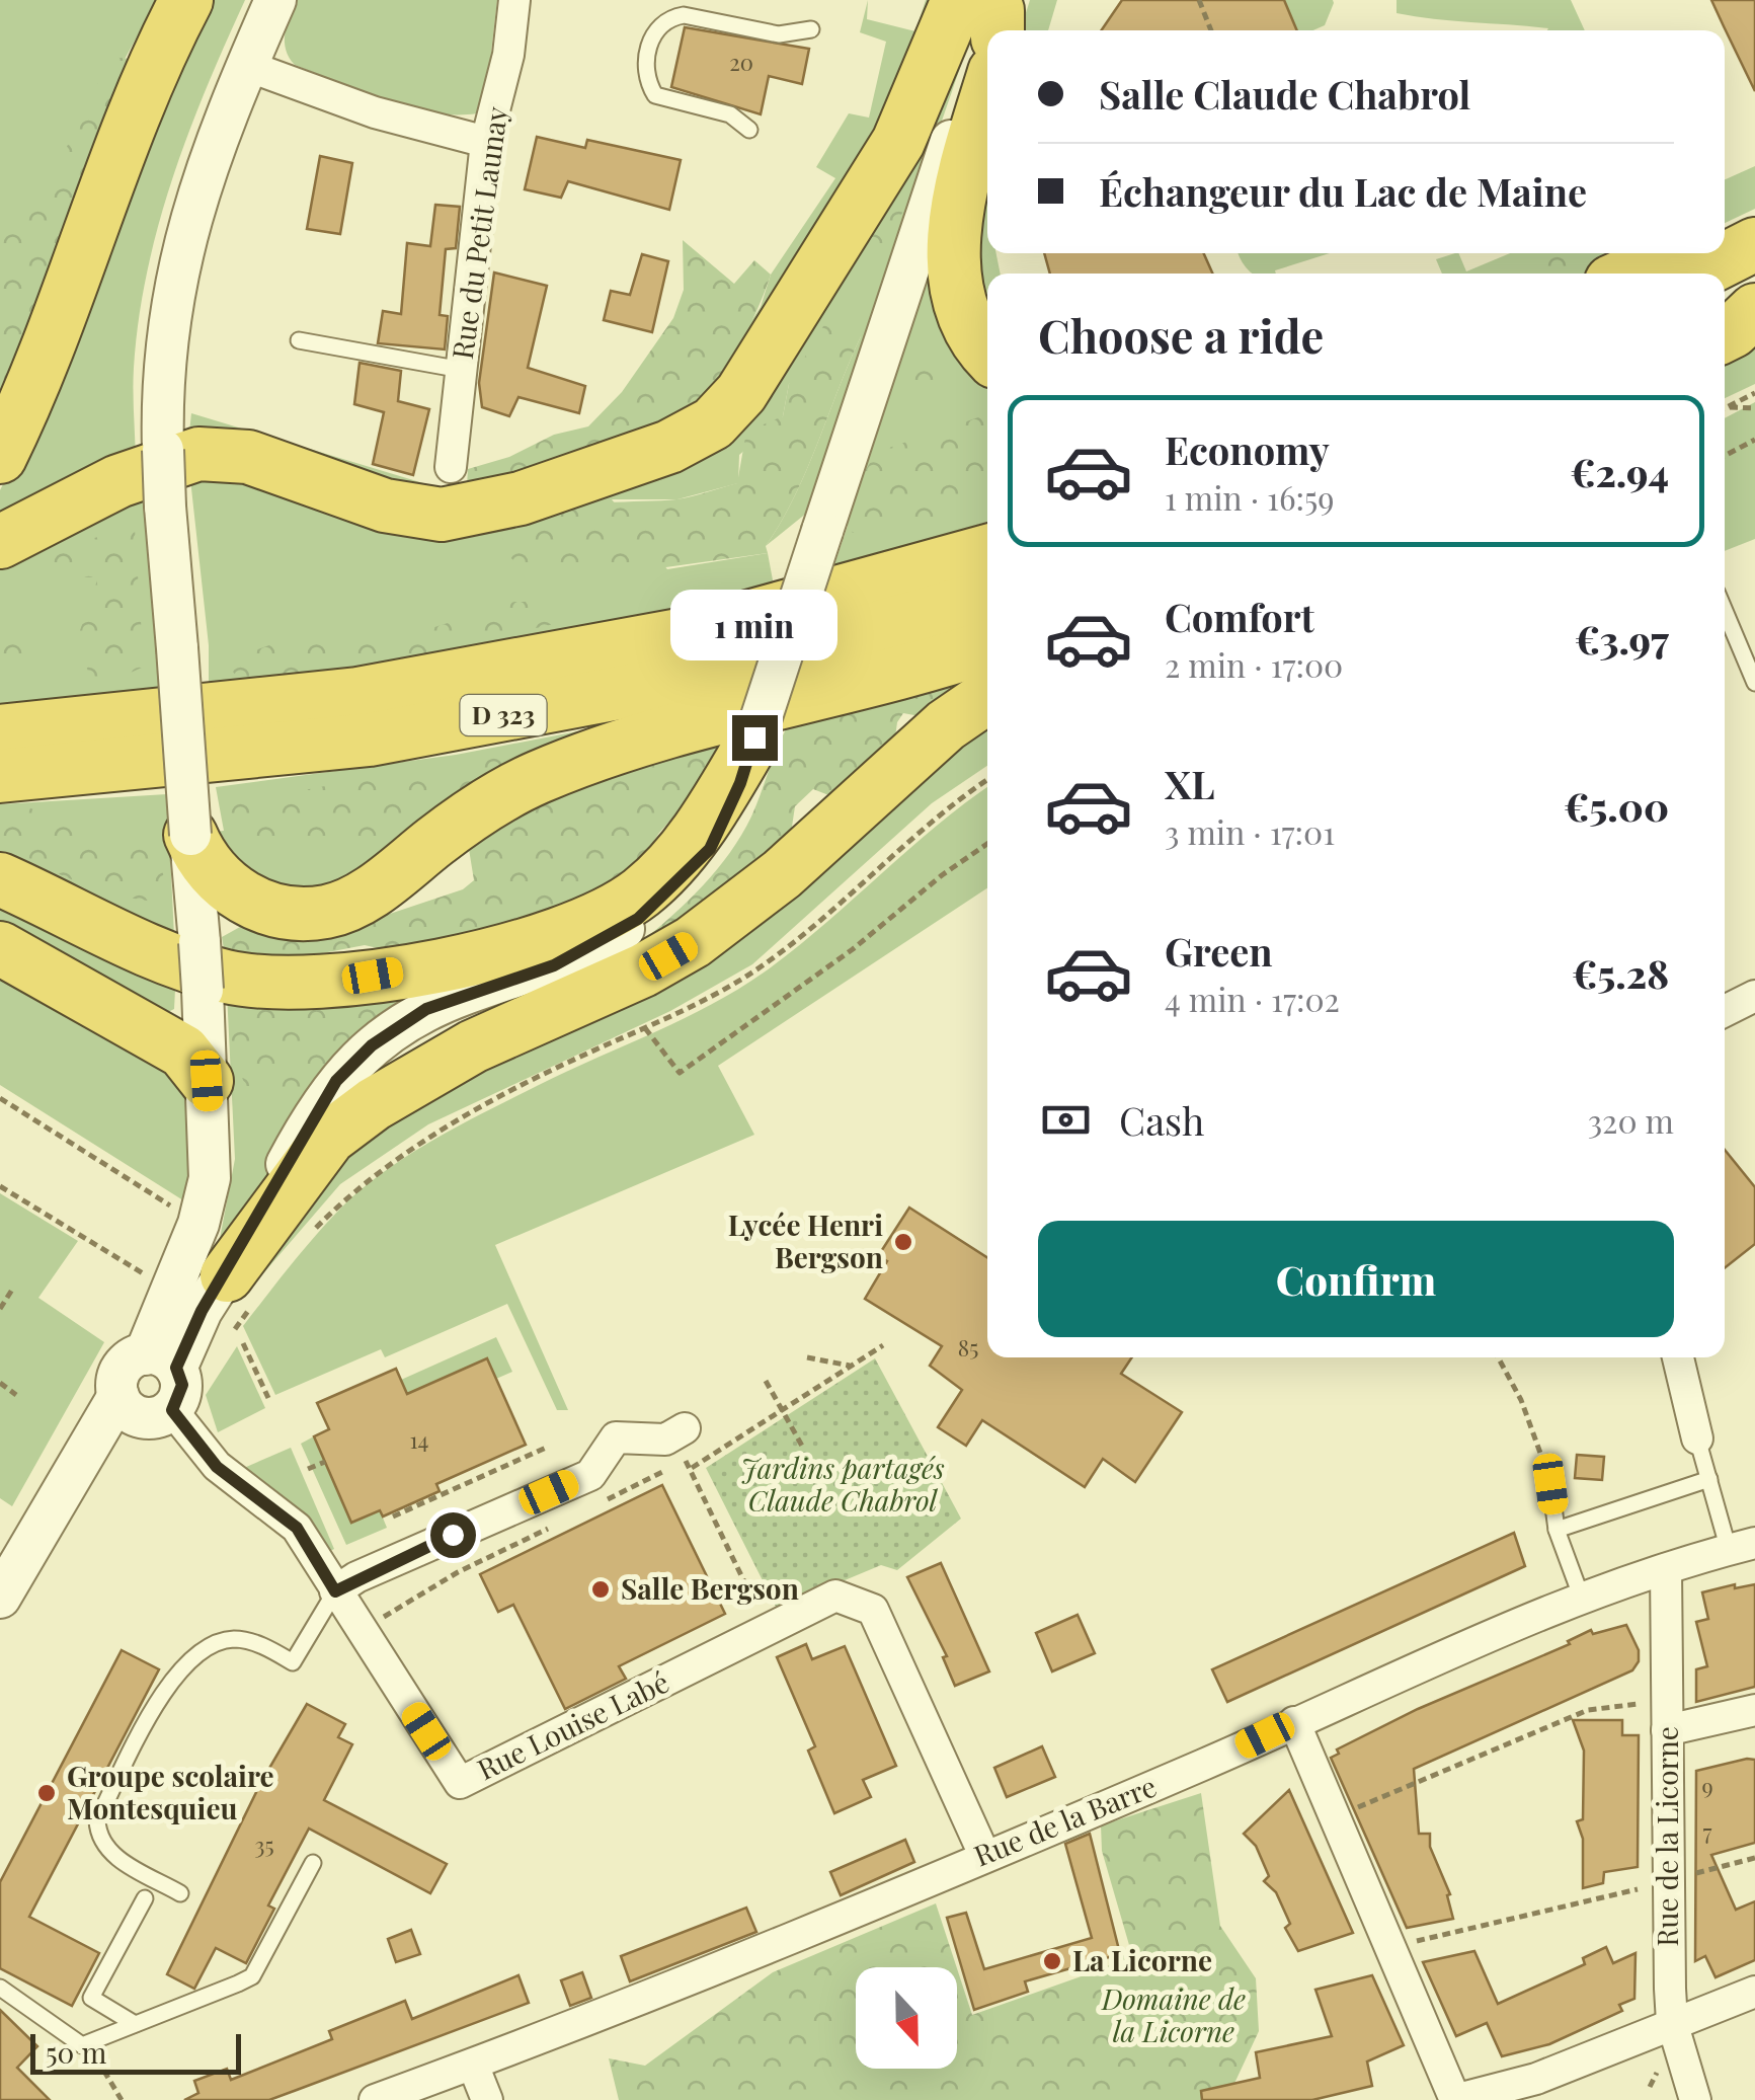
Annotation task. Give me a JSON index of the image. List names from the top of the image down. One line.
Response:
{"streets":{"highway":["D 323"],"street":["Rue du Petit Launay","Rue Louise Labé","Rue de la Barre","Rue de la Licorne"]},"crossings":[["Rue Louise Labé","Rue de la Barre"],["Rue de la Barre","Rue de la Licorne"]],"parks":["Jardins partagés Claude Chabrol","Domaine de la Licorne"],"places":["Lycée Henri Bergson","Salle Bergson","Groupe scolaire Montesquieu","La Licorne"],"house_numbers":["20","85","14","9","7","35"],"scale_bar":"50 m","north":"bottom","page":{"banner":["Salle Claude Chabrol","Échangeur du Lac de Maine"],"heading":"Choose a ride","list":[{"name":"Economy","note":"1 min · 16:59","value":"€2.94"},{"name":"Comfort","note":"2 min · 17:00","value":"€3.97"},{"name":"XL","note":"3 min · 17:01","value":"€5.00"},{"name":"Green","note":"4 min · 17:02","value":"€5.28"}],"bubble":"1 min","pay":["Cash","320 m"],"buttons":"Confirm","scale":"50 m"}}
